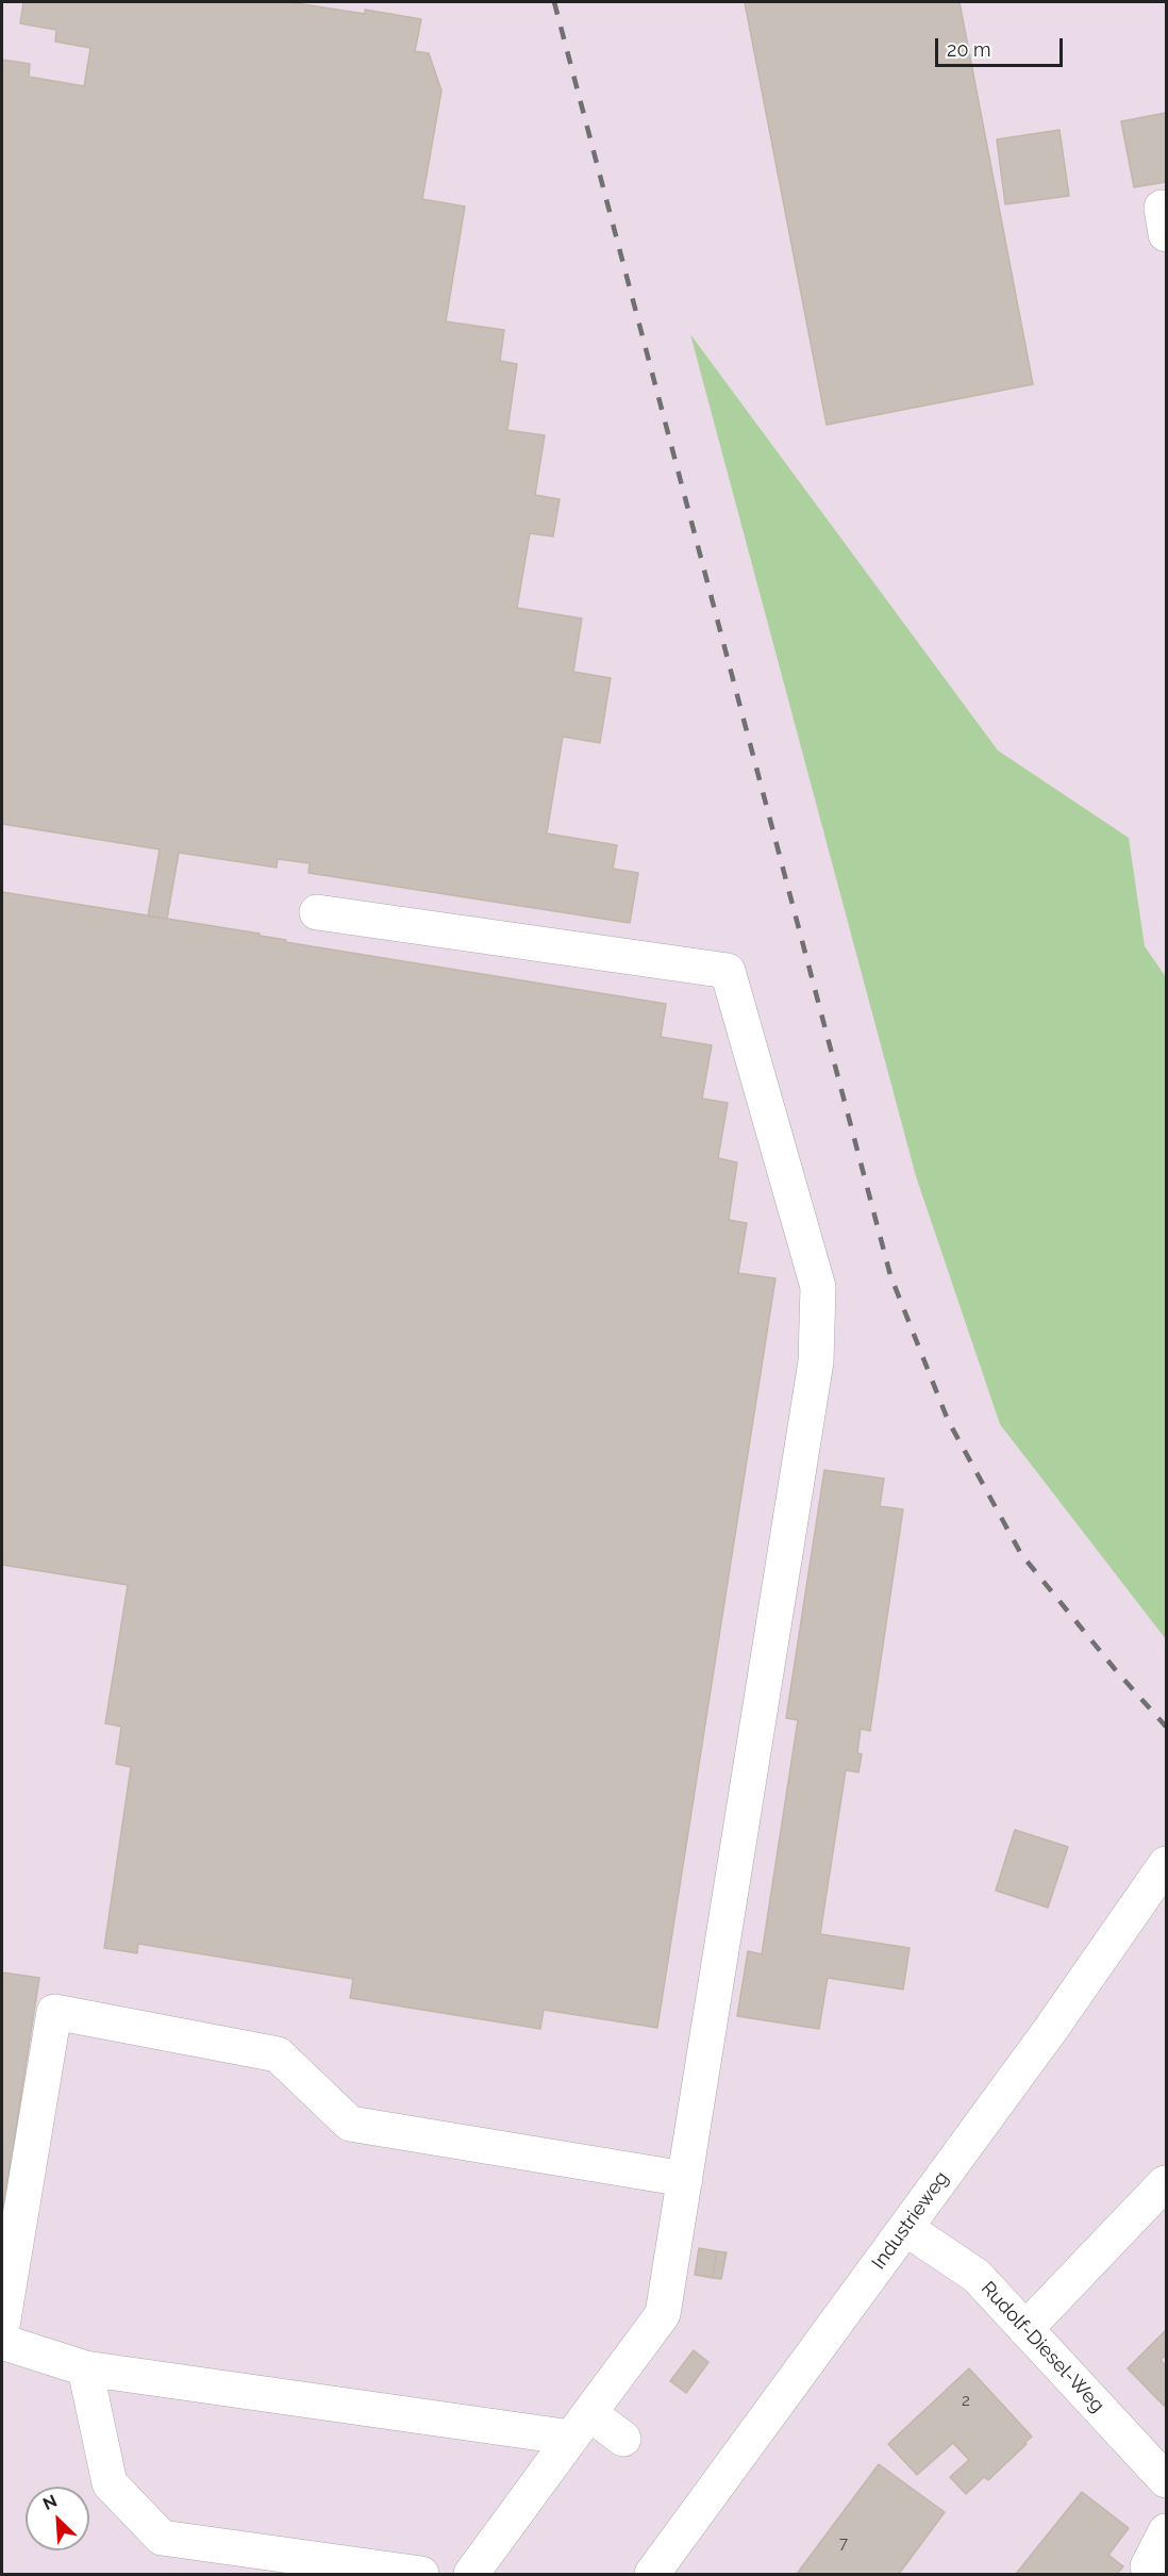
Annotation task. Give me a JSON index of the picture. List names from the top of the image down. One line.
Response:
{"streets":{"street":["Industrieweg","Rudolf-Diesel-Weg"]},"crossings":[["Industrieweg","Rudolf-Diesel-Weg"]],"house_numbers":["2","7"],"scale_bar":"20 m","north":"top left"}
